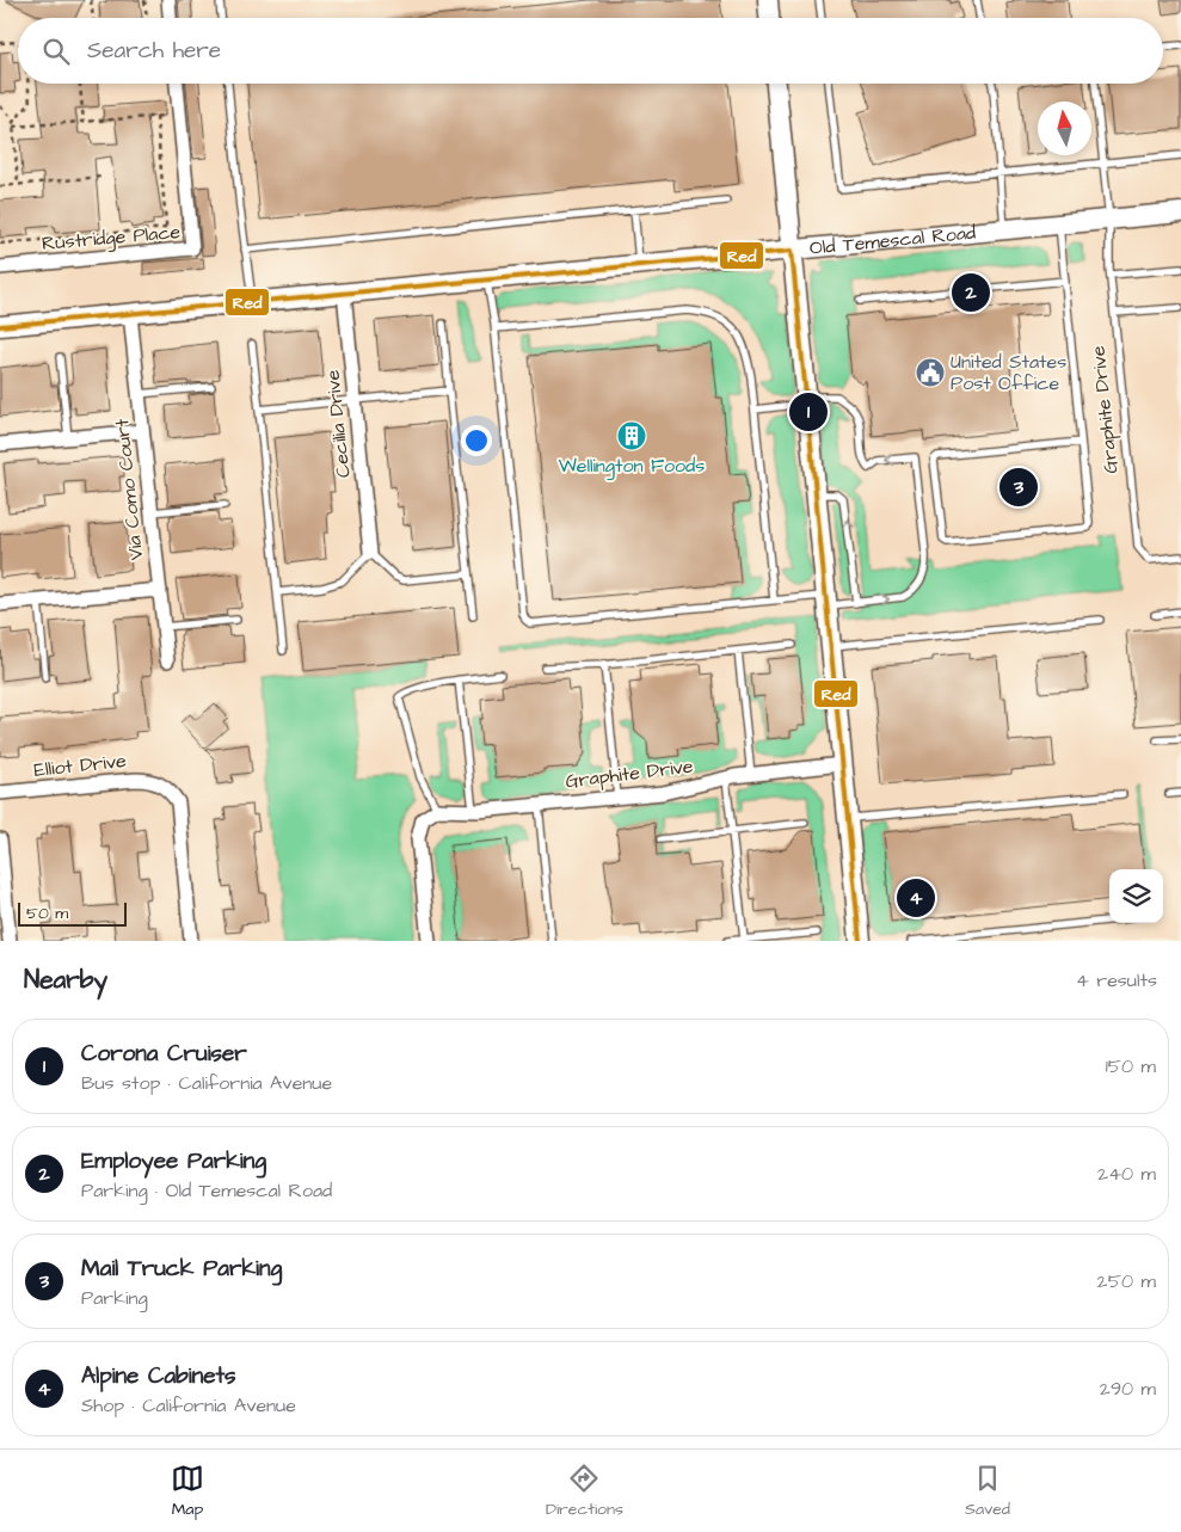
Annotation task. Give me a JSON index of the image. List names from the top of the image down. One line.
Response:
{"streets":{"street":["Rustridge Place","Old Temescal Road","Graphite Drive","Cecilia Drive","Via Como Court","Elliot Drive"]},"crossings":[["Old Temescal Road","Graphite Drive"],["Old Temescal Road","Cecilia Drive"],["Old Temescal Road","Via Como Court"]],"places":{"public building":["United States Post Office"],"building":["Wellington Foods"]},"lines":["transit line Red"],"scale_bar":"50 m","north":"top","page":{"search":"Search here","pins":["2","1","3","4"],"scale":"50 m","heading":["Nearby","4 results"],"list":[{"mark":"1","name":"Corona Cruiser","note":"Bus stop · California Avenue","value":"150 m"},{"mark":"2","name":"Employee Parking","note":"Parking · Old Temescal Road","value":"240 m"},{"mark":"3","name":"Mail Truck Parking","note":"Parking","value":"250 m"},{"mark":"4","name":"Alpine Cabinets","note":"Shop · California Avenue","value":"290 m"}],"nav":["Map","Directions","Saved"]}}
